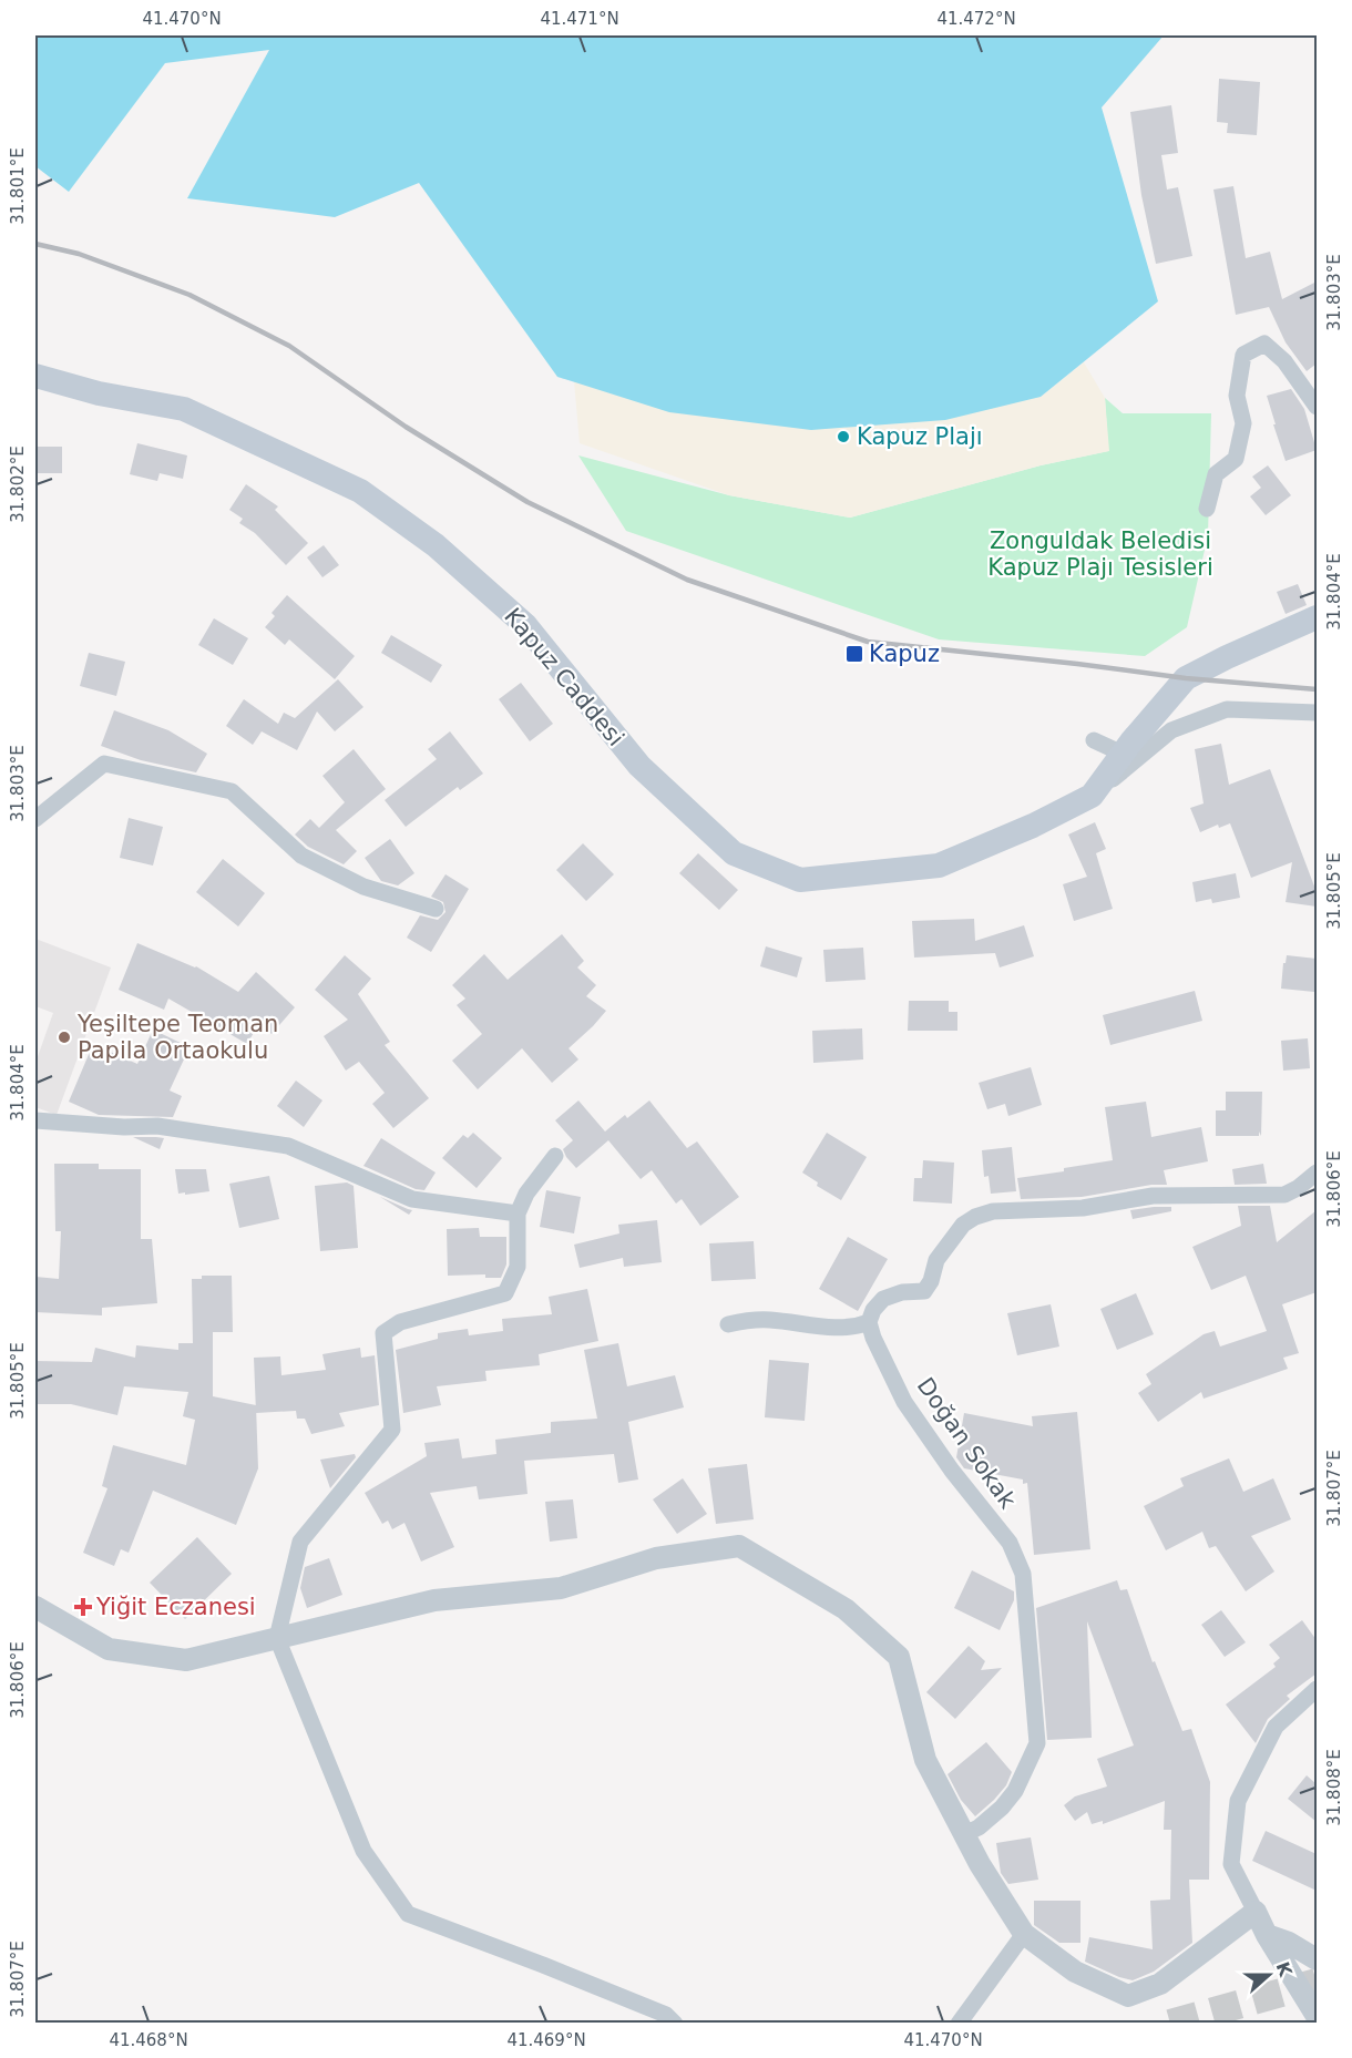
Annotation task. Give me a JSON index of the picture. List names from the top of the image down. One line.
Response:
{"streets":{"main road":["Kapuz Caddesi"],"street":["Doğan Sokak"]},"parks":["Zonguldak Beledisi Kapuz Plajı Tesisleri"],"places":{"other":["Kapuz Plajı","Yeşiltepe Teoman Papila Ortaokulu"],"transit":["Kapuz"],"health":["Yiğit Eczanesi"]},"north":"right","coordinates":["41.470°N","41.471°N","41.472°N","31.801°E","31.803°E","31.802°E","31.804°E","31.805°E","31.806°E","31.807°E","31.808°E","41.468°N","41.469°N"]}
